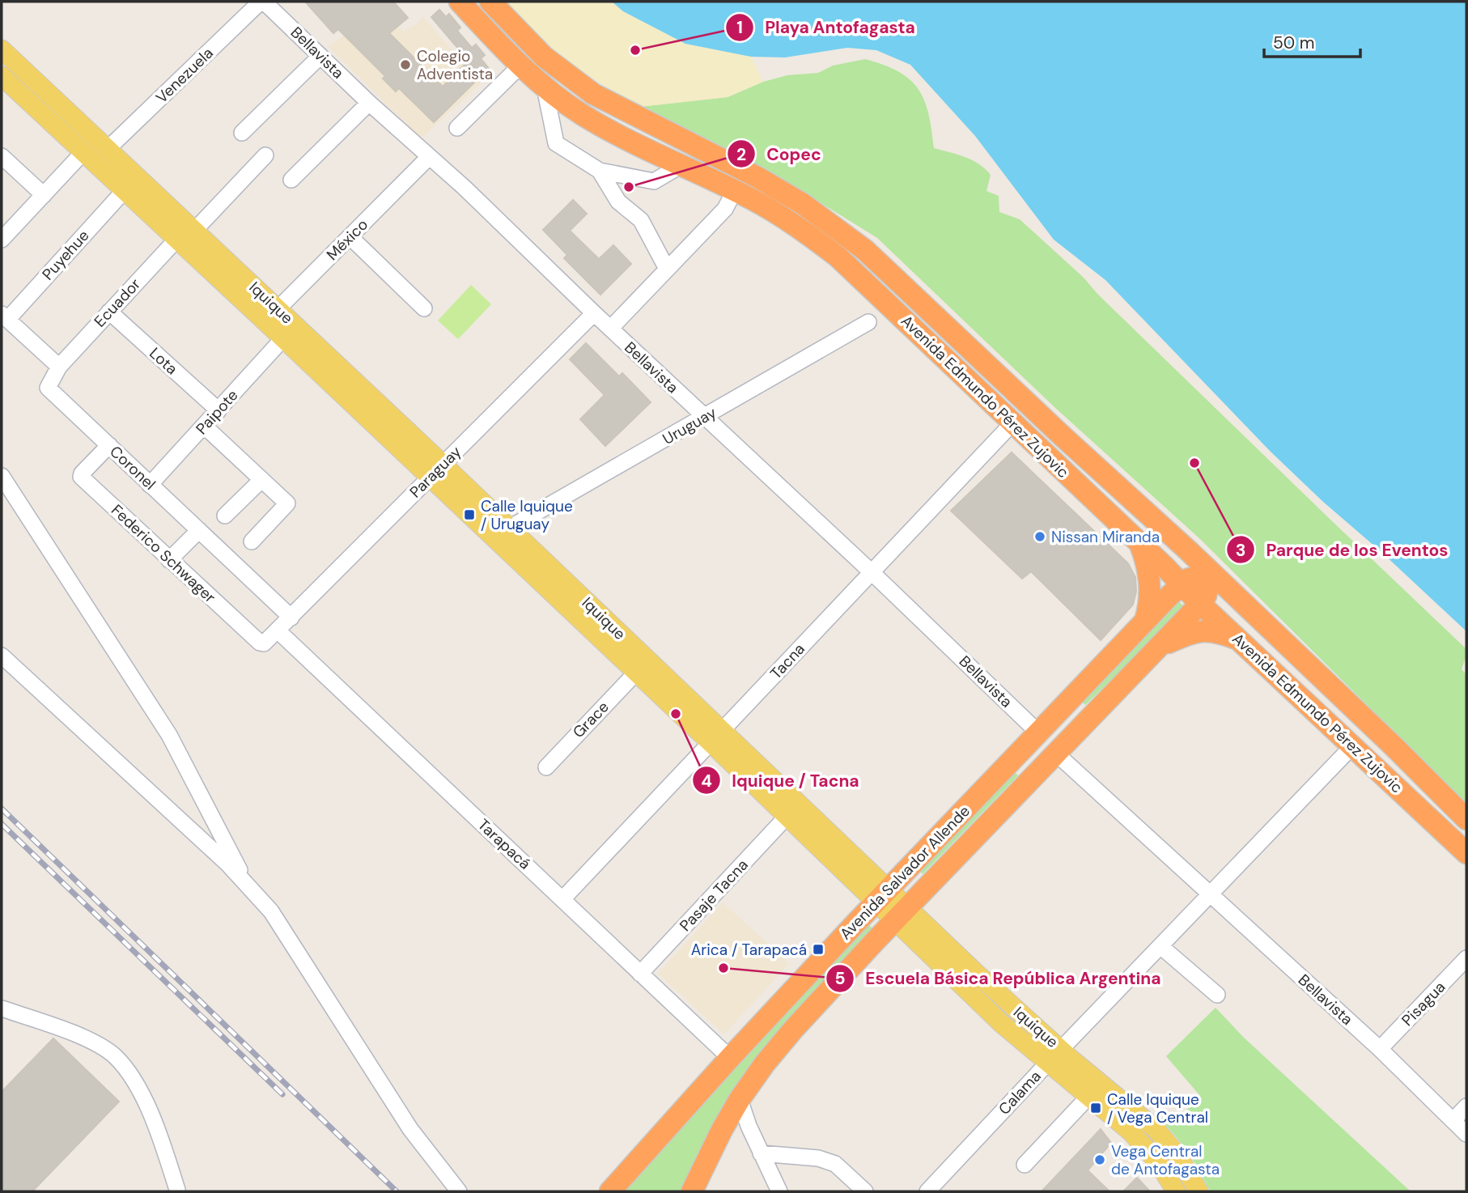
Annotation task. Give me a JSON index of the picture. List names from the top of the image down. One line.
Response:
{"streets":{"highway":["Avenida Edmundo Pérez Zujovic","Avenida Salvador Allende"],"main road":["Iquique"],"street":["Bellavista","Venezuela","México","Puyehue","Ecuador","Lota","Paipote","Uruguay","Coronel","Paraguay","Federico Schwager","Tacna","Grace","Tarapacá","Pasaje Tacna","Pisagua","Calama"]},"crossings":[["Bellavista","Venezuela"],["Bellavista","México"],["Bellavista","Uruguay"],["Bellavista","Paraguay"],["Bellavista","Tacna"],["Bellavista","Avenida Salvador Allende"],["Bellavista","Pisagua"],["Bellavista","Calama"],["Venezuela","Iquique"],["México","Iquique"],["Puyehue","Iquique"],["Ecuador","Iquique"],["Ecuador","Lota"],["Ecuador","Coronel"],["Iquique","Paipote"],["Iquique","Uruguay"],["Iquique","Paraguay"],["Iquique","Tacna"],["Iquique","Grace"],["Iquique","Avenida Salvador Allende"],["Iquique","Pasaje Tacna"],["Iquique","Calama"],["Lota","Paipote"],["Avenida Edmundo Pérez Zujovic","Tacna"],["Avenida Edmundo Pérez Zujovic","Avenida Salvador Allende"],["Avenida Edmundo Pérez Zujovic","Calama"],["Paipote","Coronel"],["Coronel","Paraguay"],["Coronel","Federico Schwager"],["Paraguay","Federico Schwager"],["Paraguay","Tarapacá"],["Federico Schwager","Tarapacá"],["Tacna","Tarapacá"],["Tarapacá","Avenida Salvador Allende"],["Tarapacá","Pasaje Tacna"]],"places":{"other":["Playa Antofagasta","Colegio Adventista","Copec","Parque de los Eventos","Nissan Miranda","Iquique / Tacna","Escuela Básica República Argentina","Vega Central de Antofagasta"],"transit":["Calle Iquique / Uruguay","Arica / Tarapacá","Calle Iquique / Vega Central"]},"scale_bar":"50 m"}
